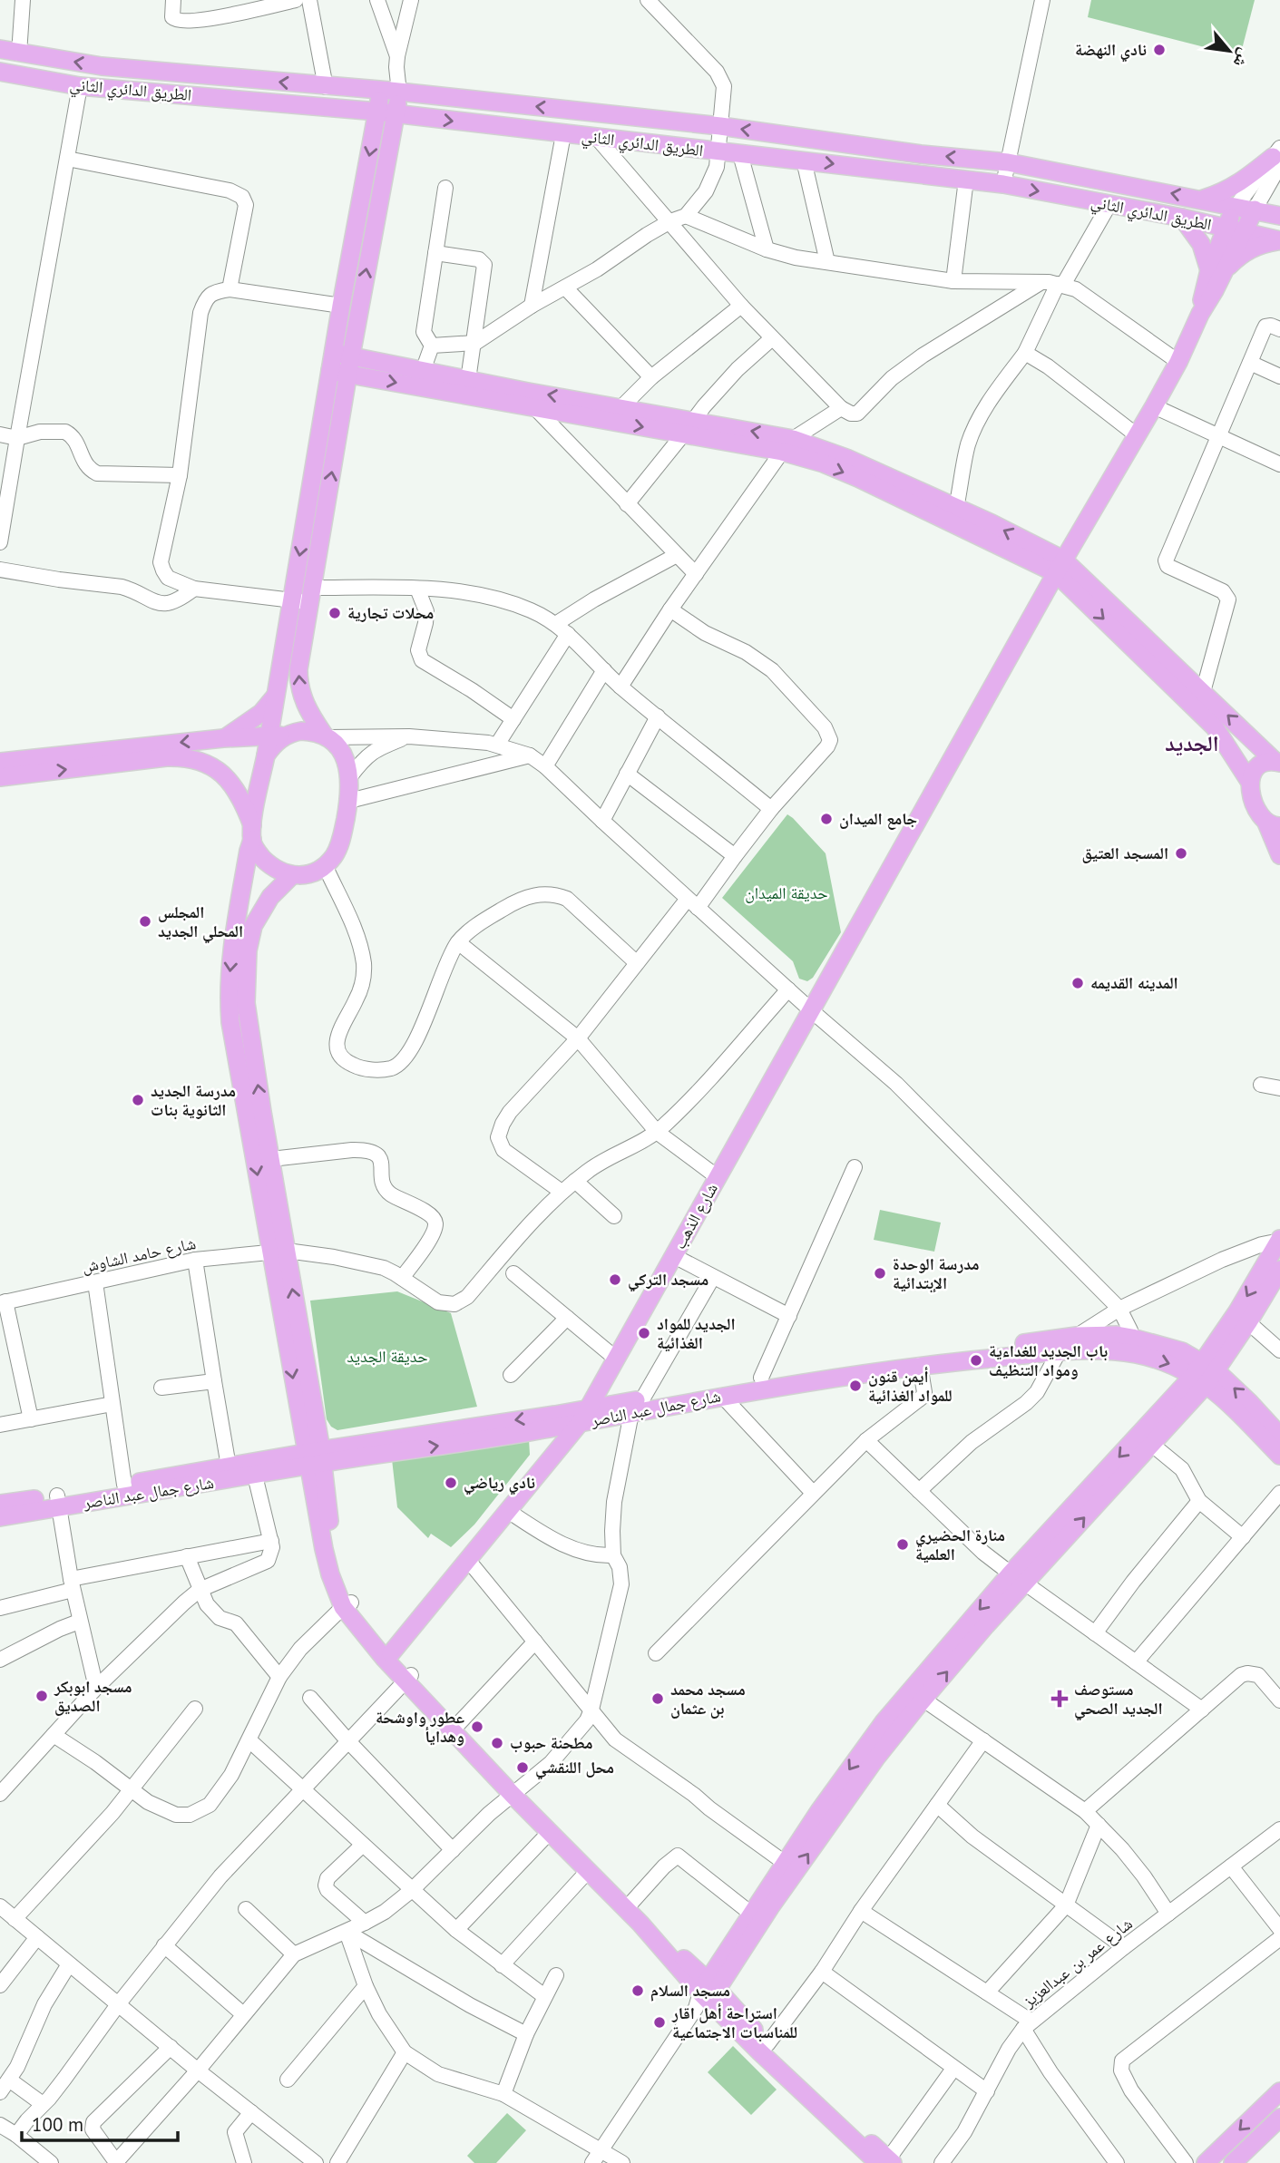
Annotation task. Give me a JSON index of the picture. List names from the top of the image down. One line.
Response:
{"streets":{"main road":["الطريق الدائري الثاني","شارع الذهب","شارع جمال عبد الناصر"],"street":["شارع حامد الشاوش","شارع عمر بن عبدالعزيز"]},"crossings":[["الطريق الدائري الثاني","شارع الذهب"],["شارع الذهب","شارع جمال عبد الناصر"]],"districts":["الجديد"],"parks":["حديقة الميدان","حديقة الجديد"],"places":{"other":["نادي النهضة","محلات تجارية","جامع الميدان","المسجد العتيق","المجلس المحلي الجديد","المدينه القديمه","مدرسة الجديد الثانوية بنات","مدرسة الوحدة الإبتدائية","مسجد التركي","الجديد للمواد الغذائية","باب الجديد للغداءية ومواد التنظيف","أيمن قنون للمواد الغذائية","نادي رياضي","منارة الحضيري العلمية","مسجد ابوبكر الصديق","مسجد محمد بن عثمان","عطور واوشحة وهدايأ","مطحنة حبوب","محل اللنقشي","مسجد السلام","استراحة أهل اقار للمناسبات الاجتماعية"],"health":["مستوصف الجديد الصحي"]},"scale_bar":"100 m","north":"bottom right"}
